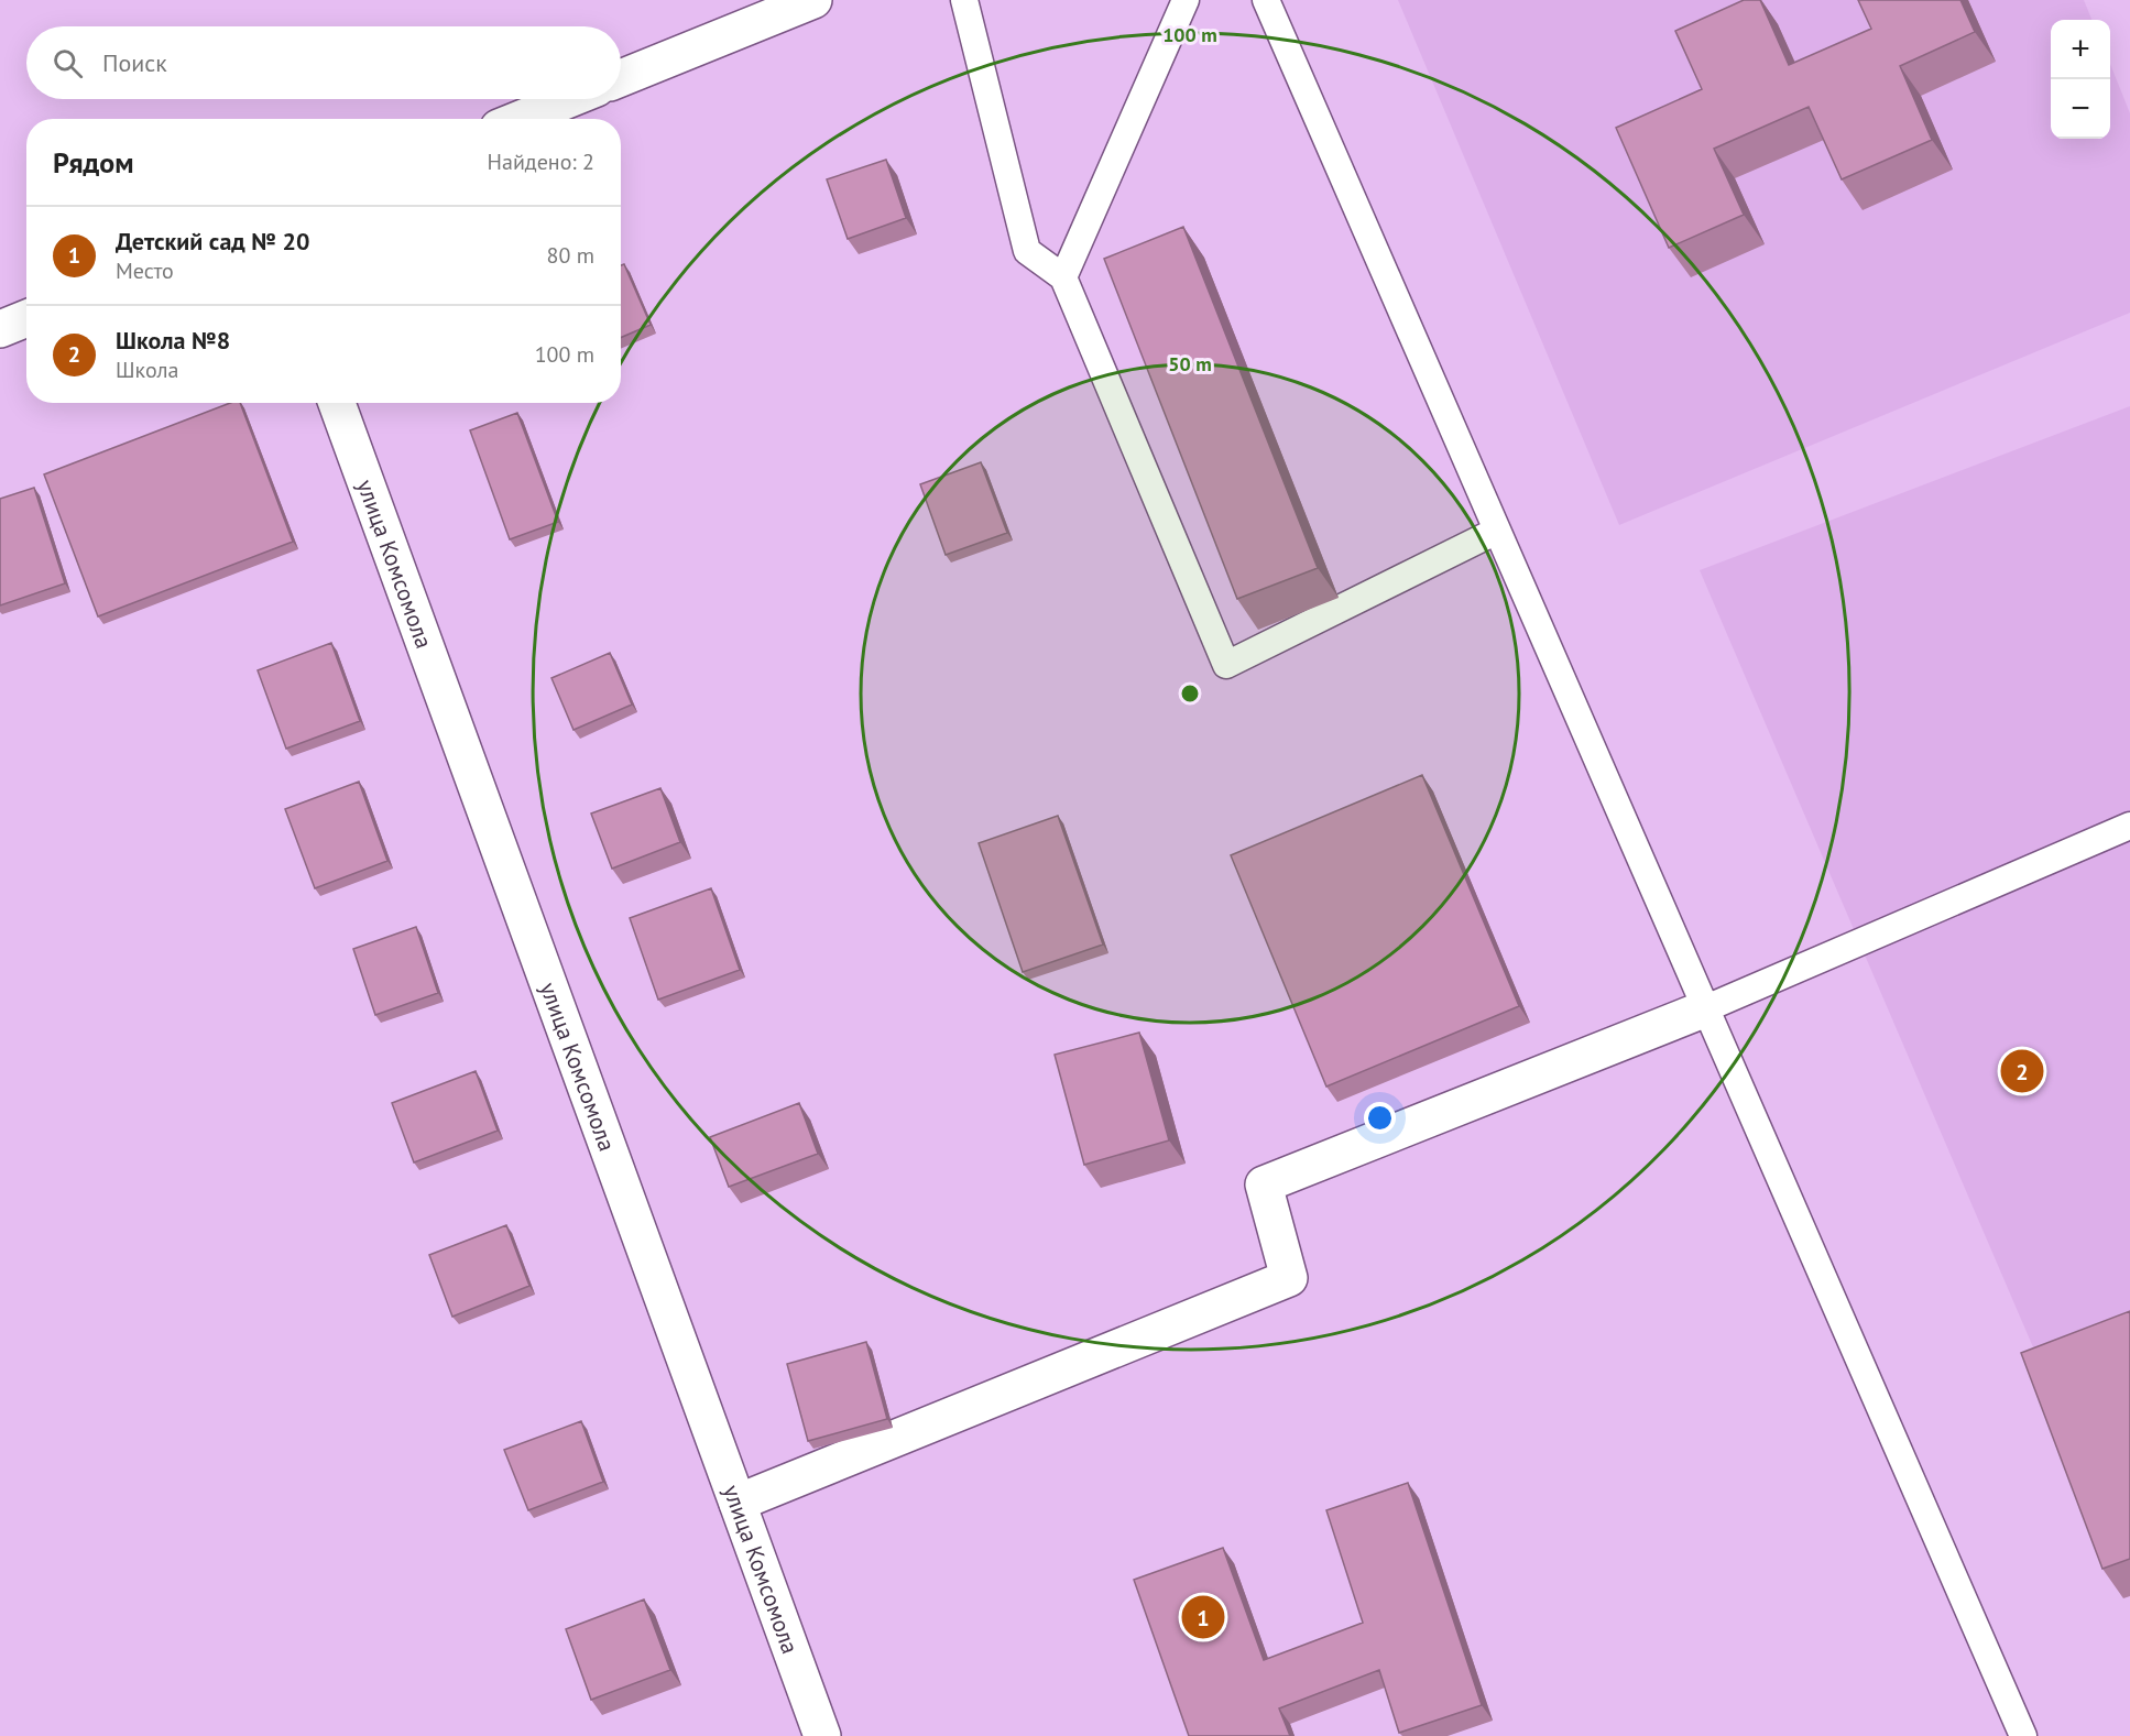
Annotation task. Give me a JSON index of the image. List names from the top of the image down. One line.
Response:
{"streets":{"street":["улица Комсомола"]},"page":{"map_buttons":["+","−"],"search":"Поиск","heading":["Рядом","Найдено: 2"],"list":[{"mark":"1","name":"Детский сад № 20","note":"Место","value":"80 m"},{"mark":"2","name":"Школа №8","note":"Школа","value":"100 m"}],"pins":["2","1"]},"rings":["100 m","50 m"]}
